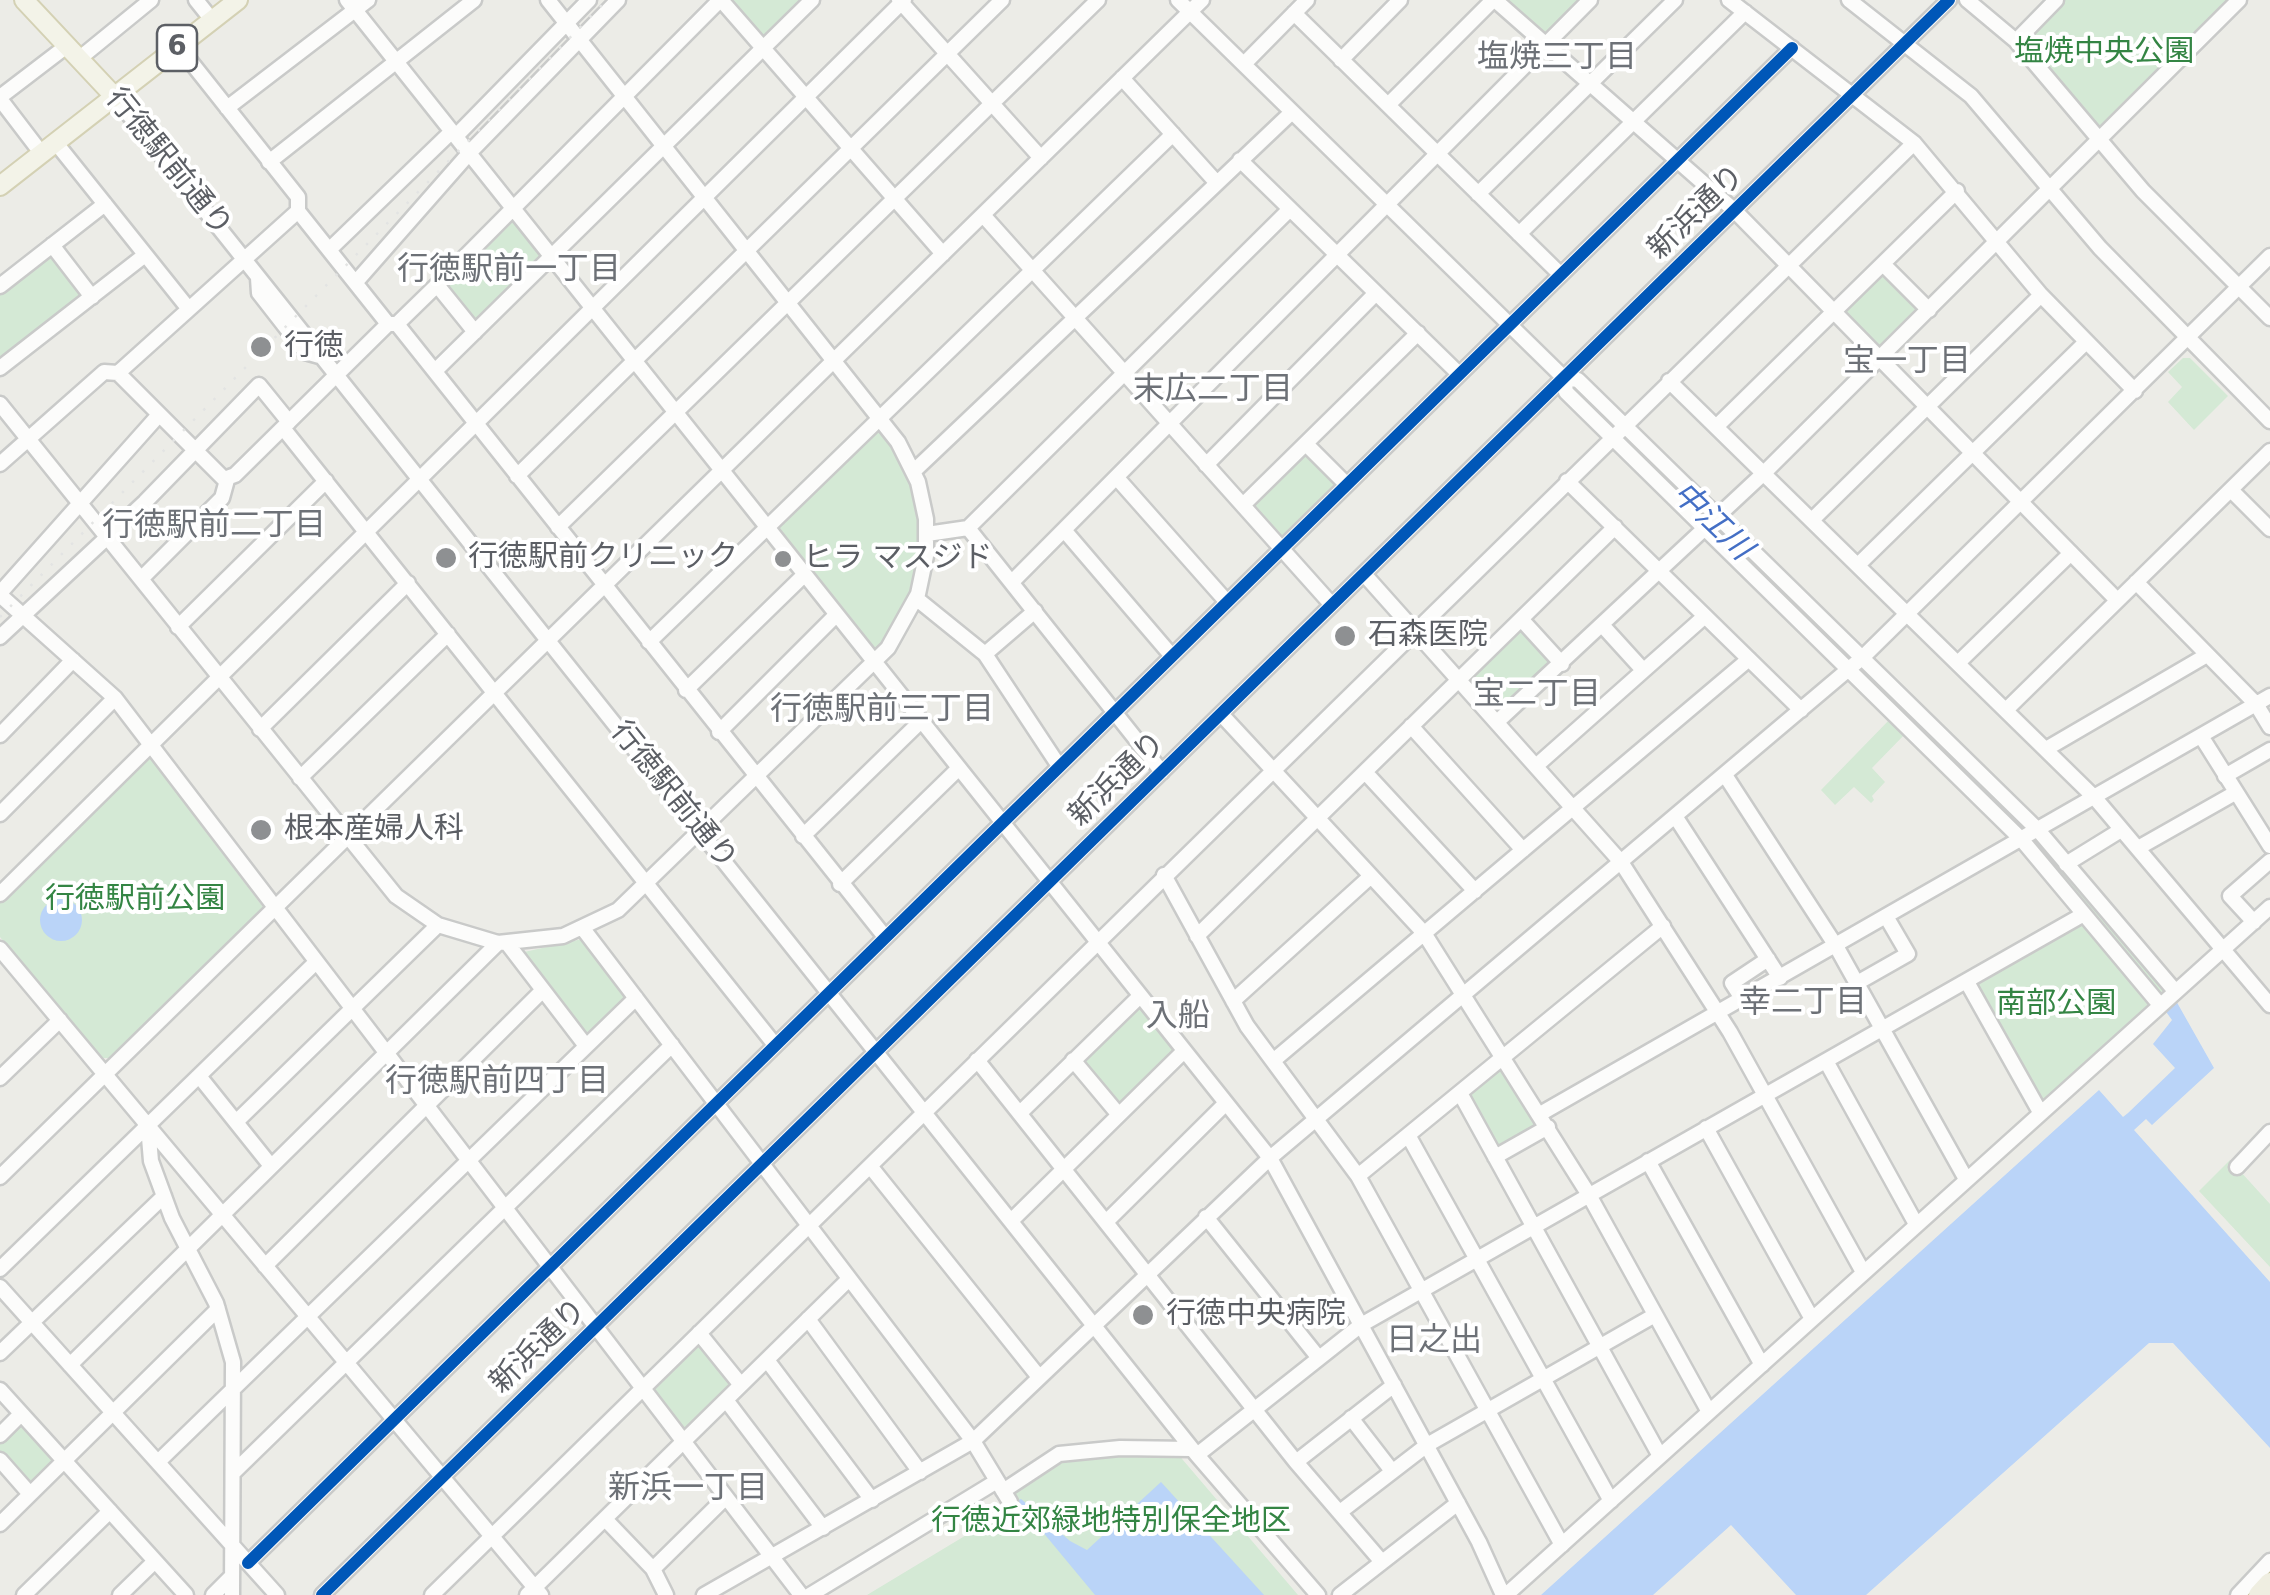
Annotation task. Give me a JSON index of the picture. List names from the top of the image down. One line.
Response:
{"streets":{"main road":["6","行徳駅前通り"],"street":["新浜通り"]},"crossings":[["6","行徳駅前通り"],["行徳駅前通り","新浜通り"]],"districts":["塩焼三丁目","行徳駅前一丁目","宝一丁目","末広二丁目","行徳駅前二丁目","宝二丁目","行徳駅前三丁目","幸二丁目","入船","行徳駅前四丁目","日之出","新浜一丁目"],"water":["中江川"],"parks":["塩焼中央公園","行徳駅前公園","南部公園","行徳近郊緑地特別保全地区"],"places":["行徳","行徳駅前クリニック","ヒラ マスジド","石森医院","根本産婦人科","行徳中央病院"]}
